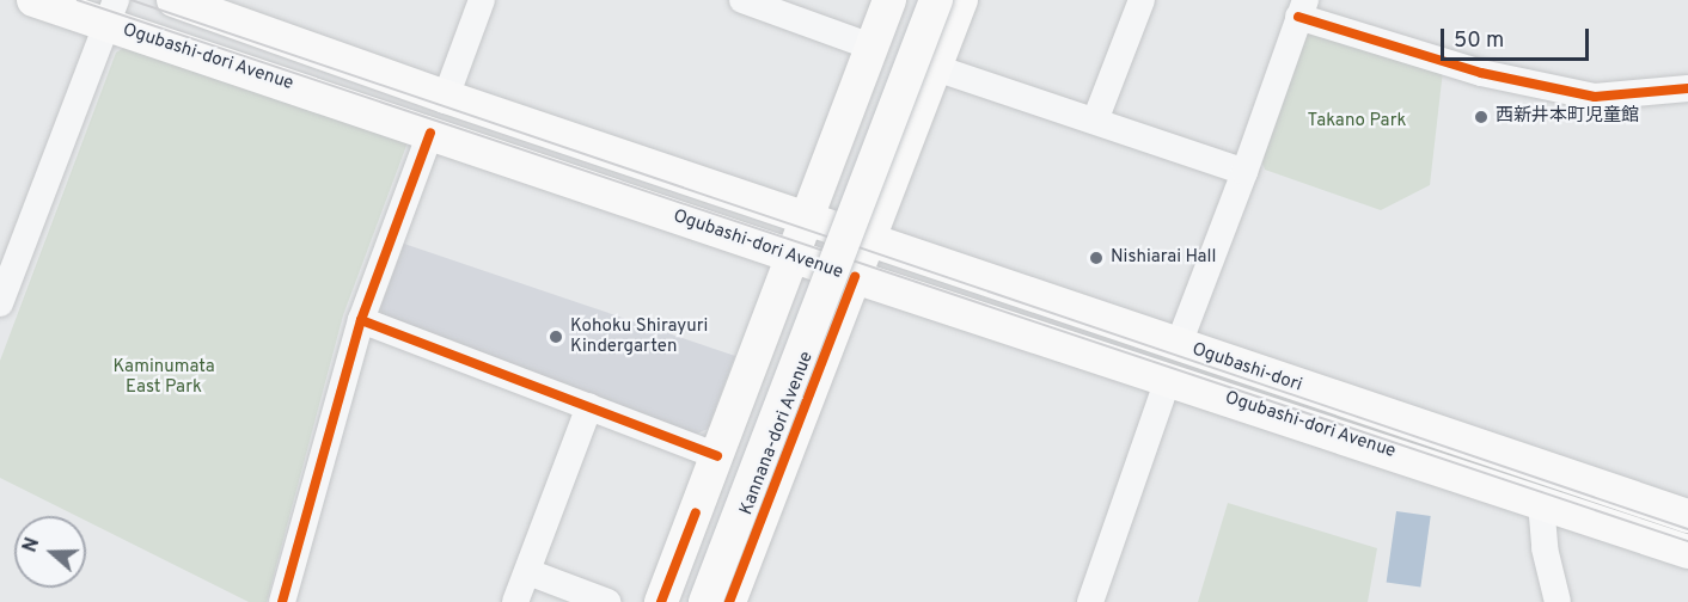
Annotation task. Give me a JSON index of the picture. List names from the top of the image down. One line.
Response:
{"streets":{"main road":["Ogubashi-dori Avenue","Ogubashi-dori","Kannana-dori Avenue"]},"crossings":[["Ogubashi-dori Avenue","Kannana-dori Avenue"],["Ogubashi-dori","Kannana-dori Avenue"]],"parks":["Takano Park","Kaminumata East Park"],"places":["西新井本町児童館","Nishiarai Hall","Kohoku Shirayuri Kindergarten"],"scale_bar":"50 m","north":"left"}
